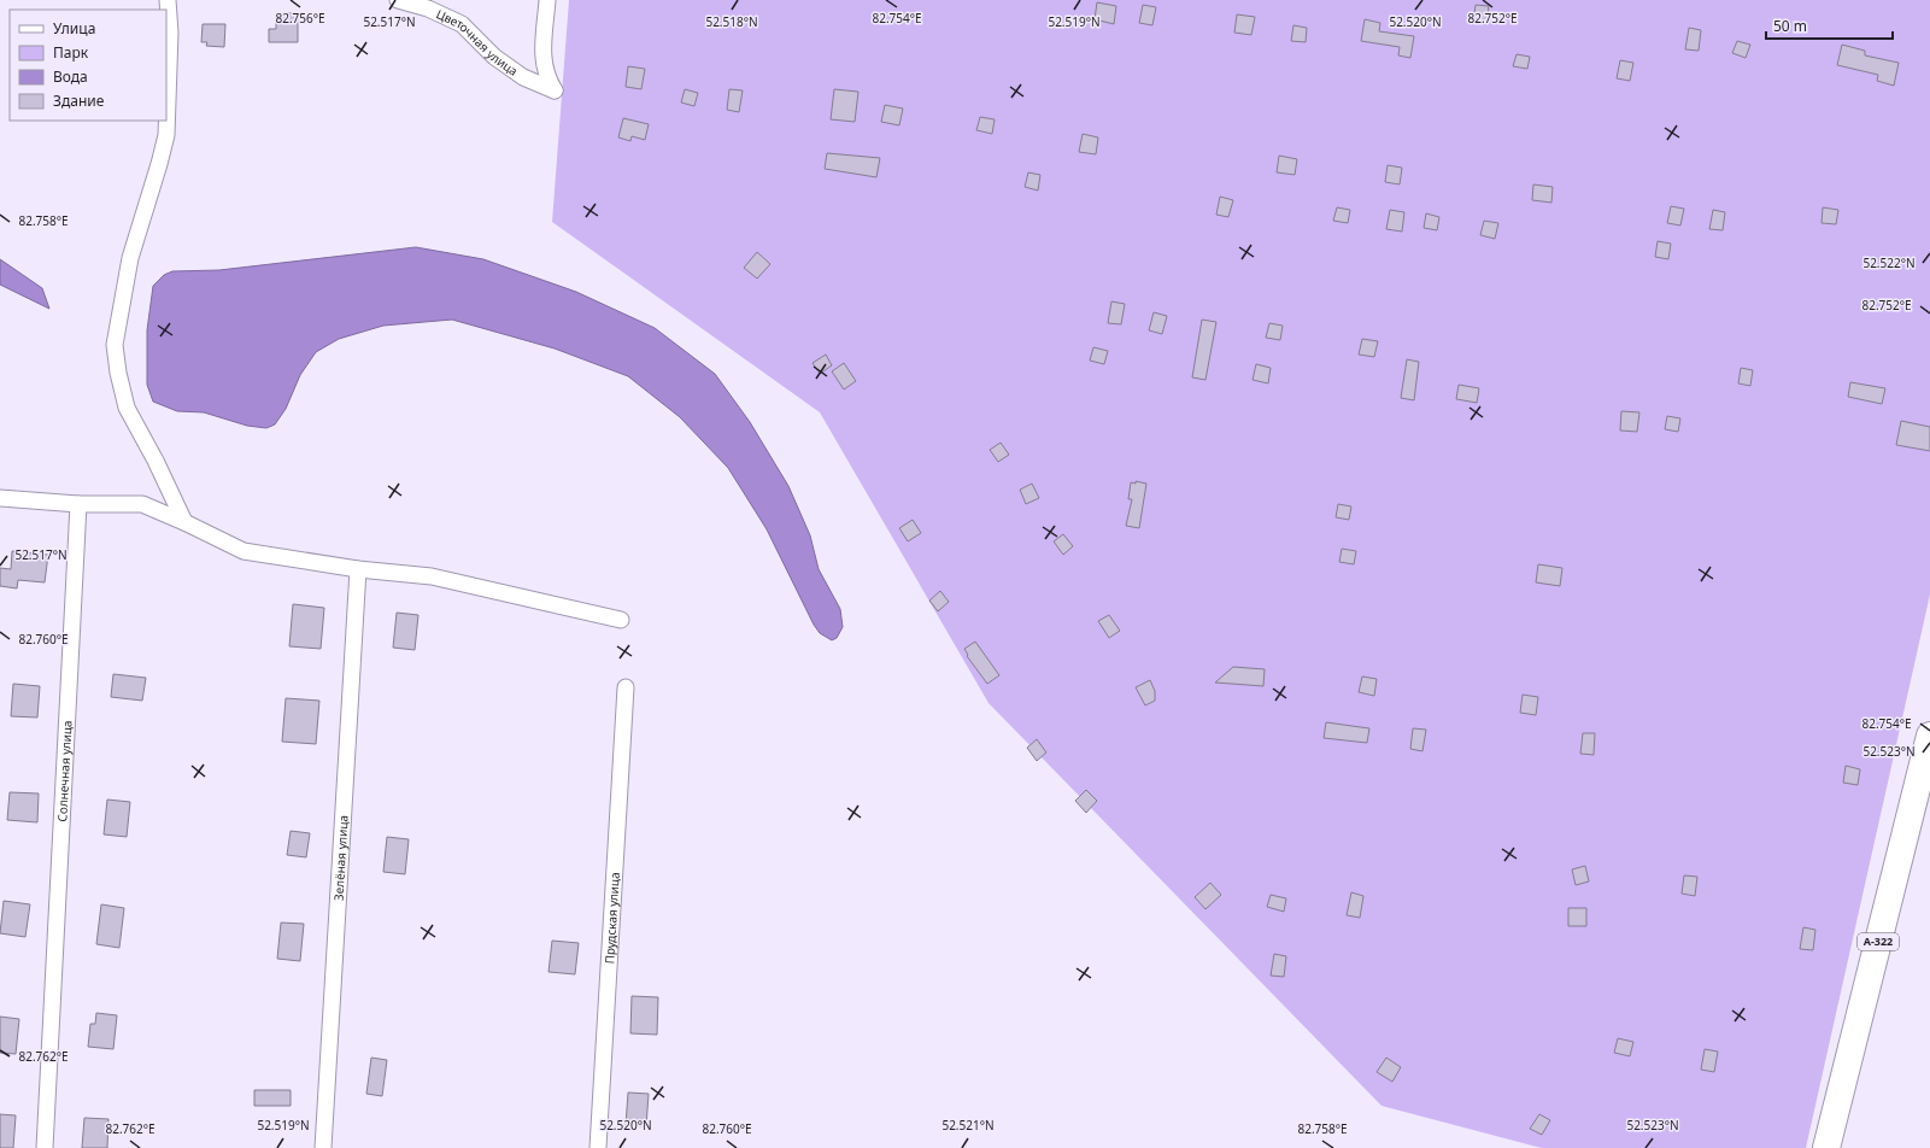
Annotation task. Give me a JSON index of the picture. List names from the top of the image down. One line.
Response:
{"streets":{"highway":["А-322"],"street":["Цветочная улица","Солнечная улица","Зелёная улица","Прудская улица"]},"legend":["Улица","Парк","Вода","Здание"],"scale_bar":"50 m","coordinates":["82.752°E","82.756°E","82.754°E","52.517°N","52.518°N","52.519°N","52.520°N","82.758°E","52.522°N","82.760°E","52.523°N","82.762°E","52.521°N"]}
